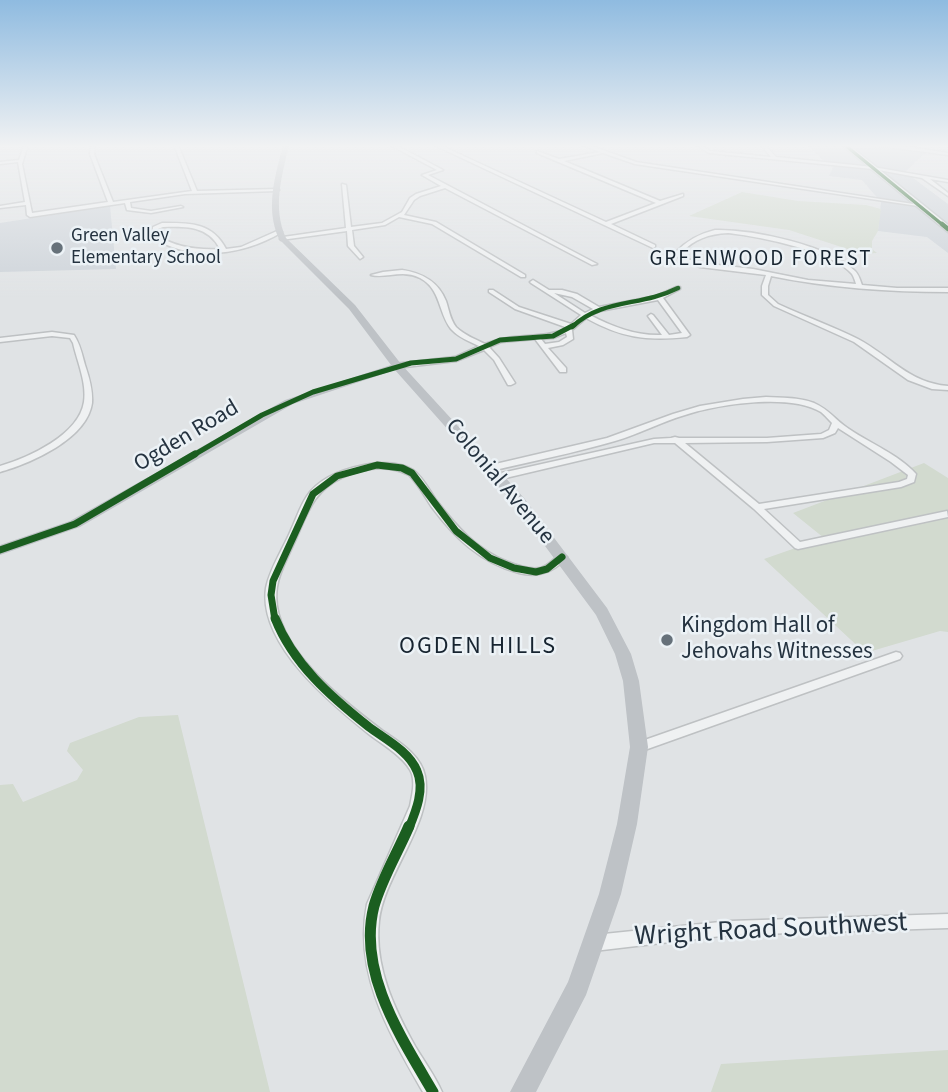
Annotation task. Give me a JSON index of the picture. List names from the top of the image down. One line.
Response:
{"streets":{"main road":["Ogden Road","Colonial Avenue"],"street":["Wright Road Southwest"]},"crossings":[["Ogden Road","Colonial Avenue"],["Colonial Avenue","Wright Road Southwest"]],"districts":["GREENWOOD FOREST","OGDEN HILLS"],"places":["Green Valley Elementary School","Kingdom Hall of Jehovahs Witnesses"]}
